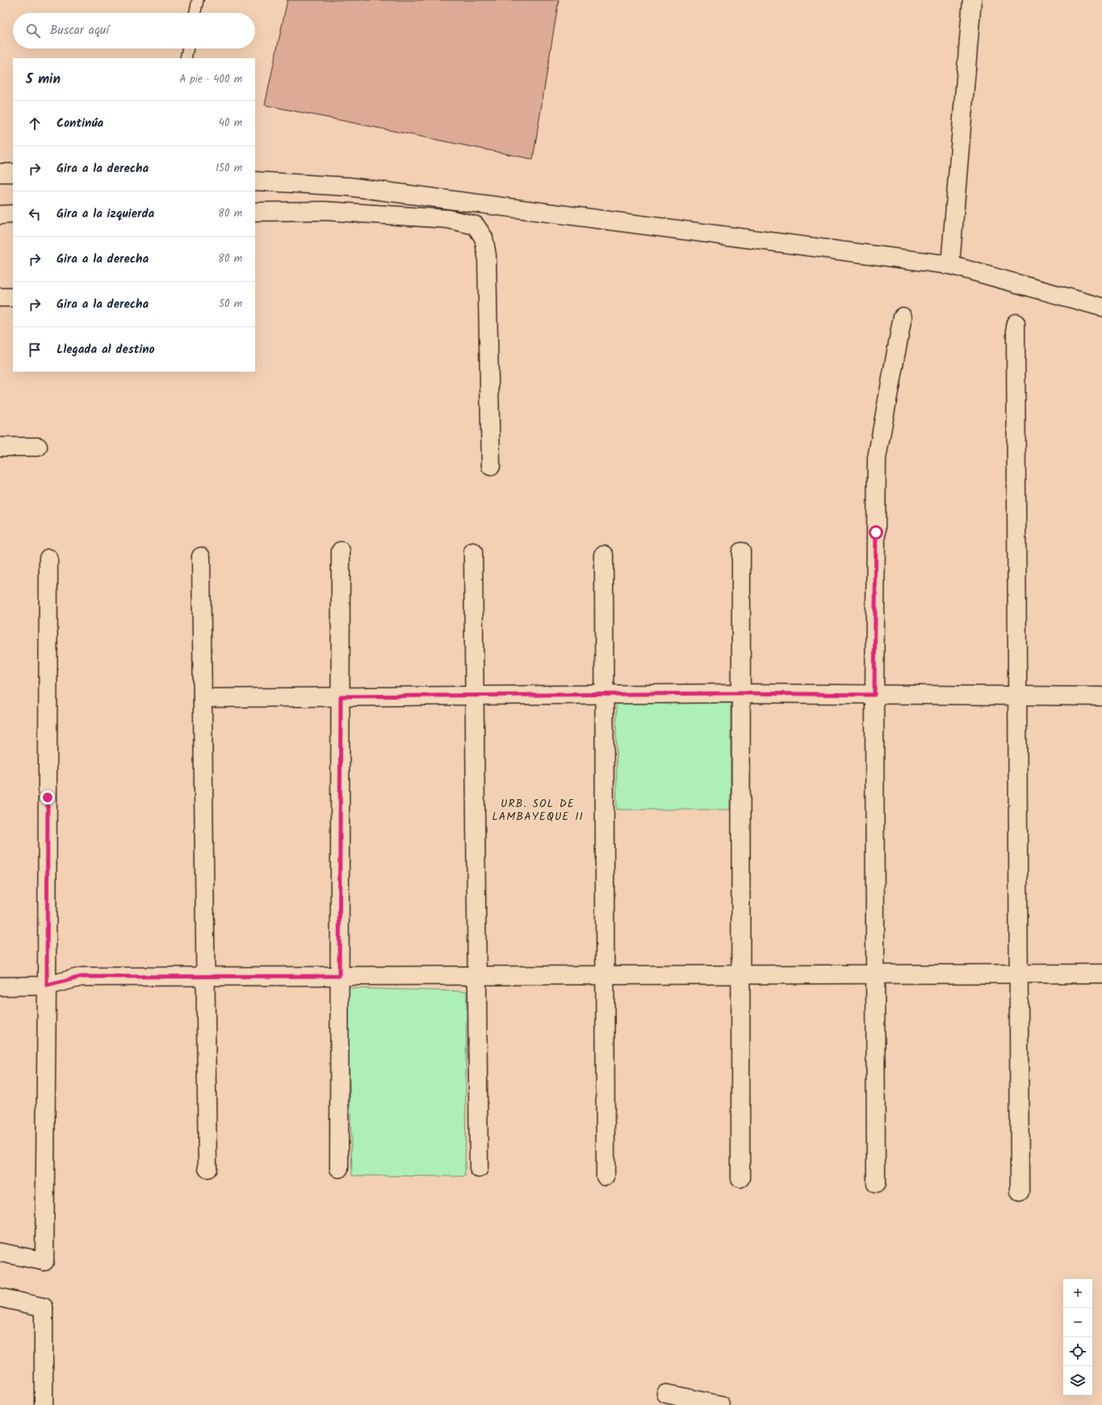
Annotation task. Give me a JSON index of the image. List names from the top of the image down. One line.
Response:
{"districts":["URB. SOL DE LAMBAYEQUE II"],"page":{"search":"Buscar aquí","heading":["5 min","A pie · 400 m"],"list":[["Continúa","40 m"],["Gira a la derecha","150 m"],["Gira a la izquierda","80 m"],["Gira a la derecha","80 m"],["Gira a la derecha","50 m"],"Llegada al destino"],"map_buttons":["+","−"]}}
